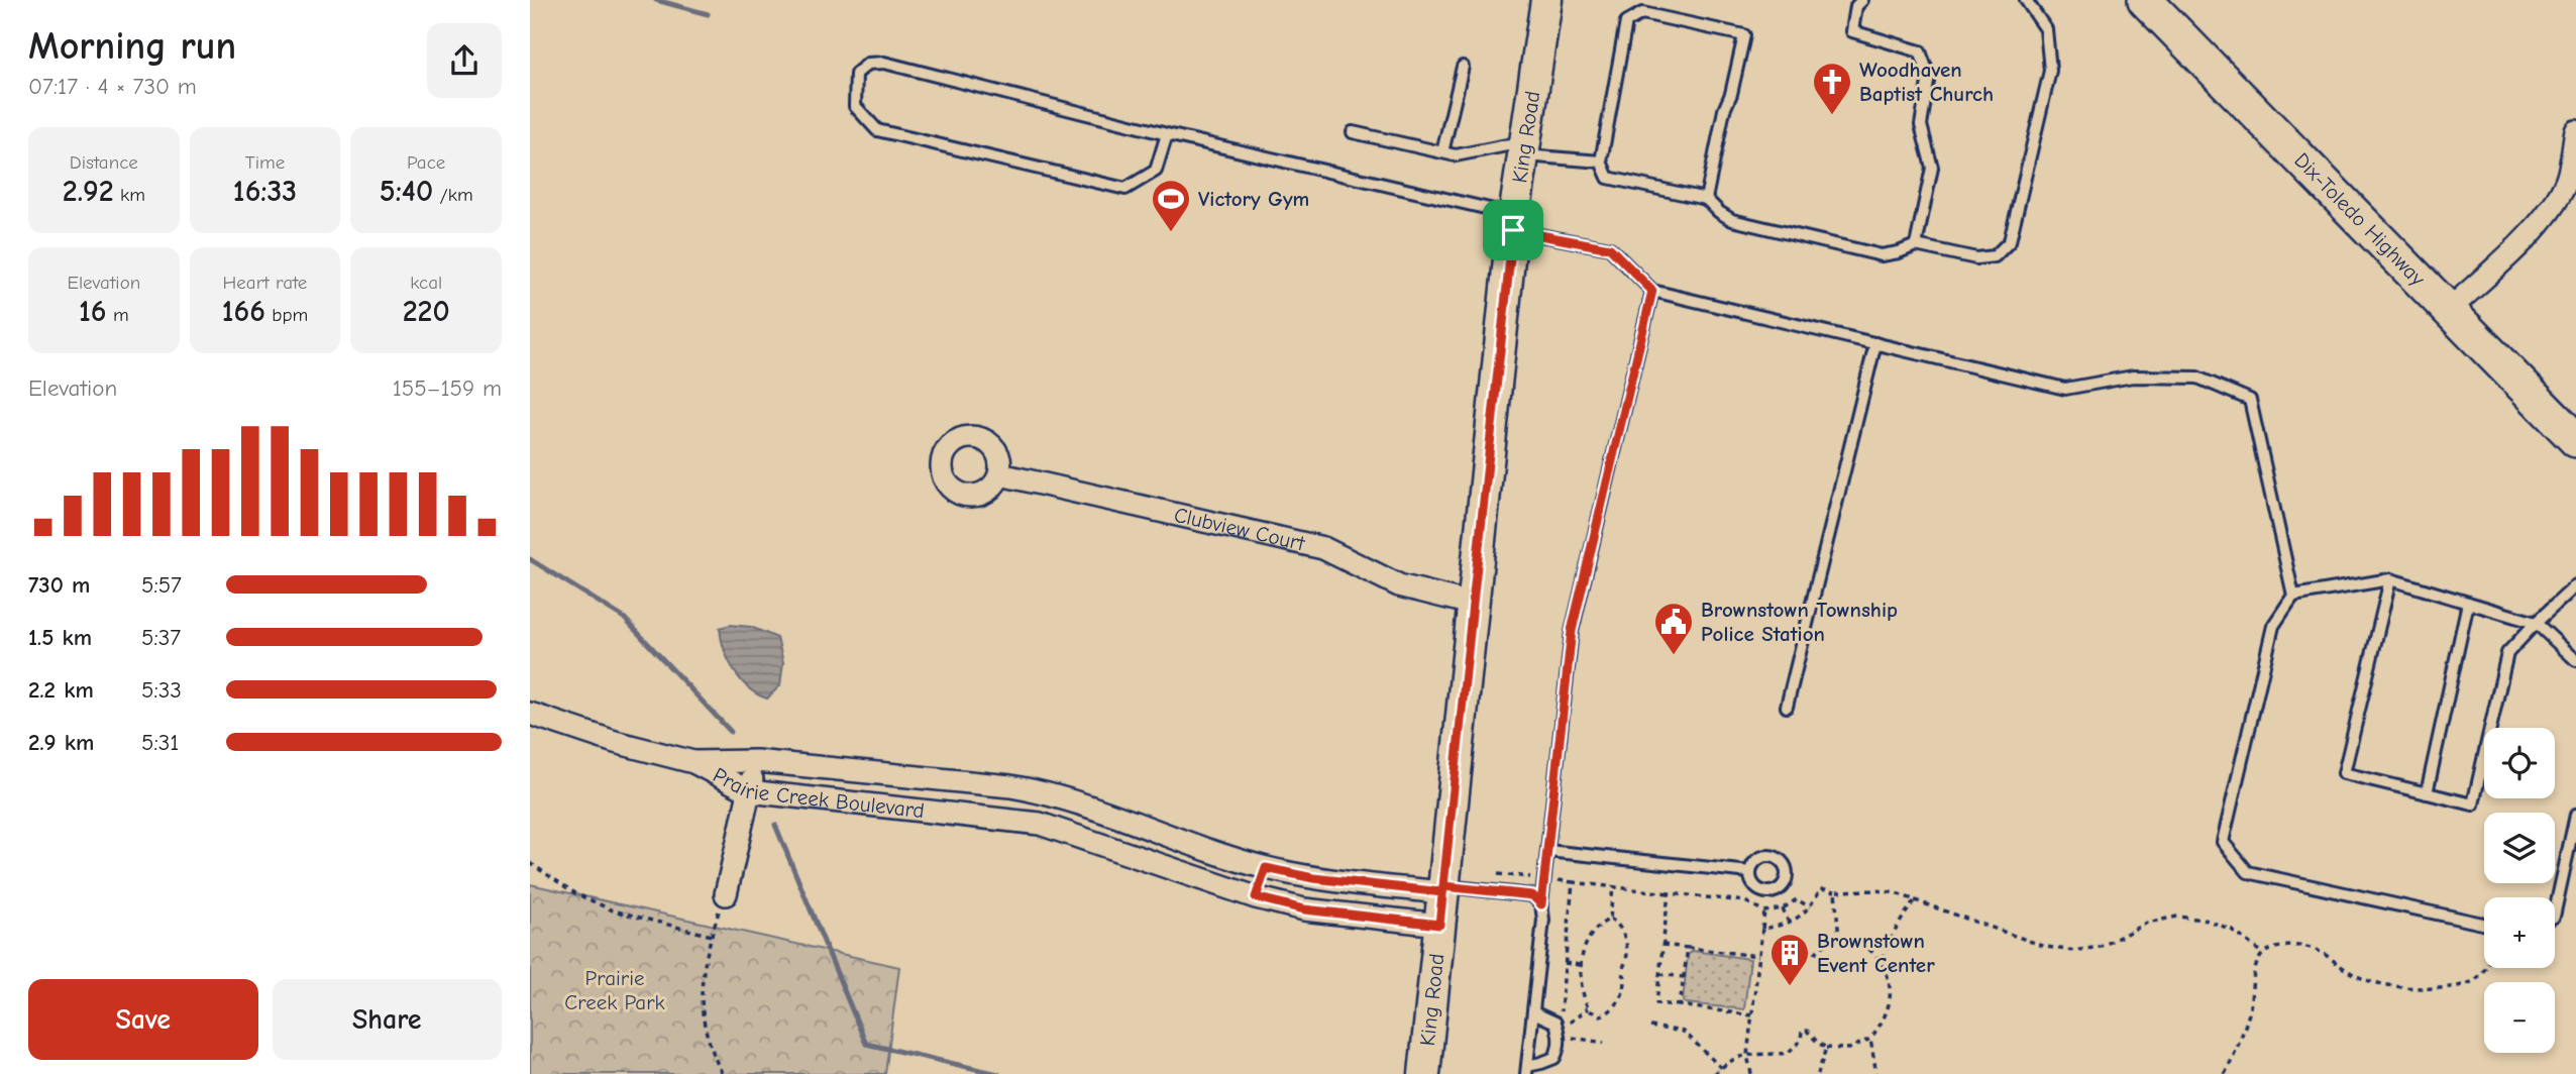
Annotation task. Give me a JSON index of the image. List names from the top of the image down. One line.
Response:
{"streets":{"main road":["King Road","Dix-Toledo Highway"],"street":["Clubview Court","Prairie Creek Boulevard"]},"crossings":[["King Road","Clubview Court"],["King Road","Prairie Creek Boulevard"]],"parks":["Prairie Creek Park"],"places":{"church":["Woodhaven Baptist Church"],"sports":["Victory Gym"],"public building":["Brownstown Township Police Station"],"building":["Brownstown Event Center"]},"page":{"heading":["Morning run","07:17 · 4 × 730 m"],"stats":[["Distance","2.92 km"],["Time","16:33"],["Pace","5:40 /km"],["Elevation","16 m"],["Heart rate","166 bpm"],["kcal","220"]],"chart":["Elevation","155–159 m"],"list":[{"name":"730 m","note":"5:57"},{"name":"1.5 km","note":"5:37"},{"name":"2.2 km","note":"5:33"},{"name":"2.9 km","note":"5:31"}],"map_buttons":["+","−"],"buttons":["Save","Share"]}}
